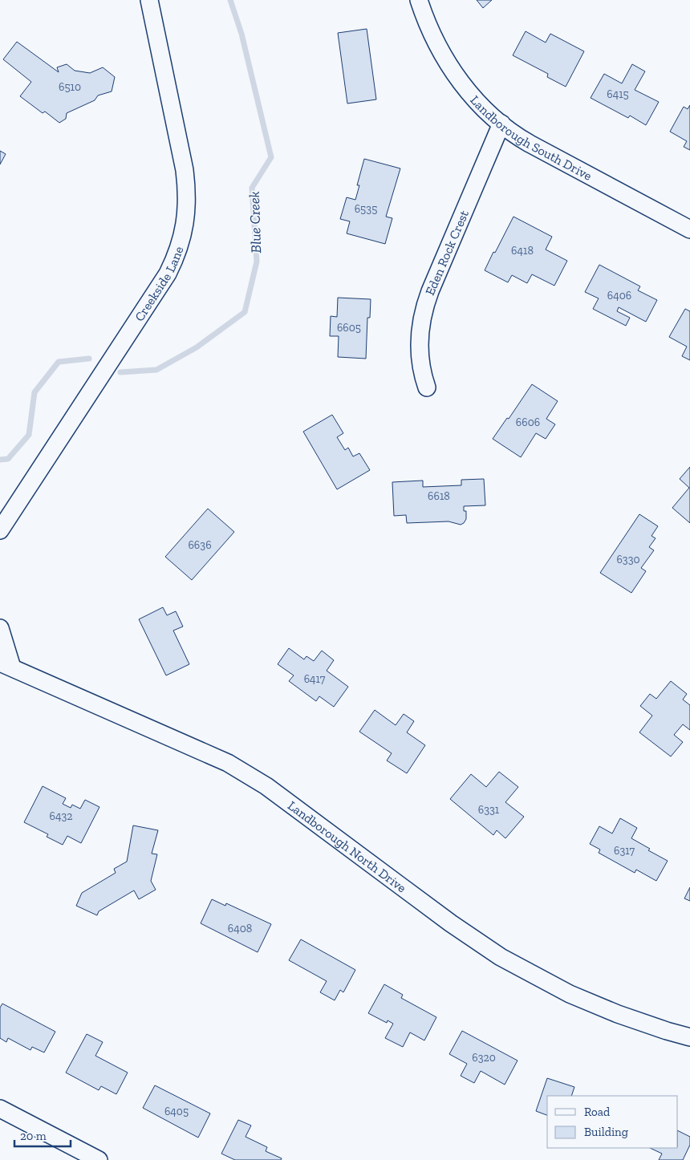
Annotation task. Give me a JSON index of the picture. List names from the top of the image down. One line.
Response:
{"streets":{"street":["Landborough South Drive","Eden Rock Crest","Creekside Lane","Landborough North Drive"]},"crossings":[["Landborough South Drive","Eden Rock Crest"]],"water":["Blue Creek"],"house_numbers":["6510","6415","6535","6418","6406","6605","6606","6618","6636","6330","6417","6331","6432","6317","6408","6320","6405"],"legend":["Road","Building"],"scale_bar":"20 m"}
